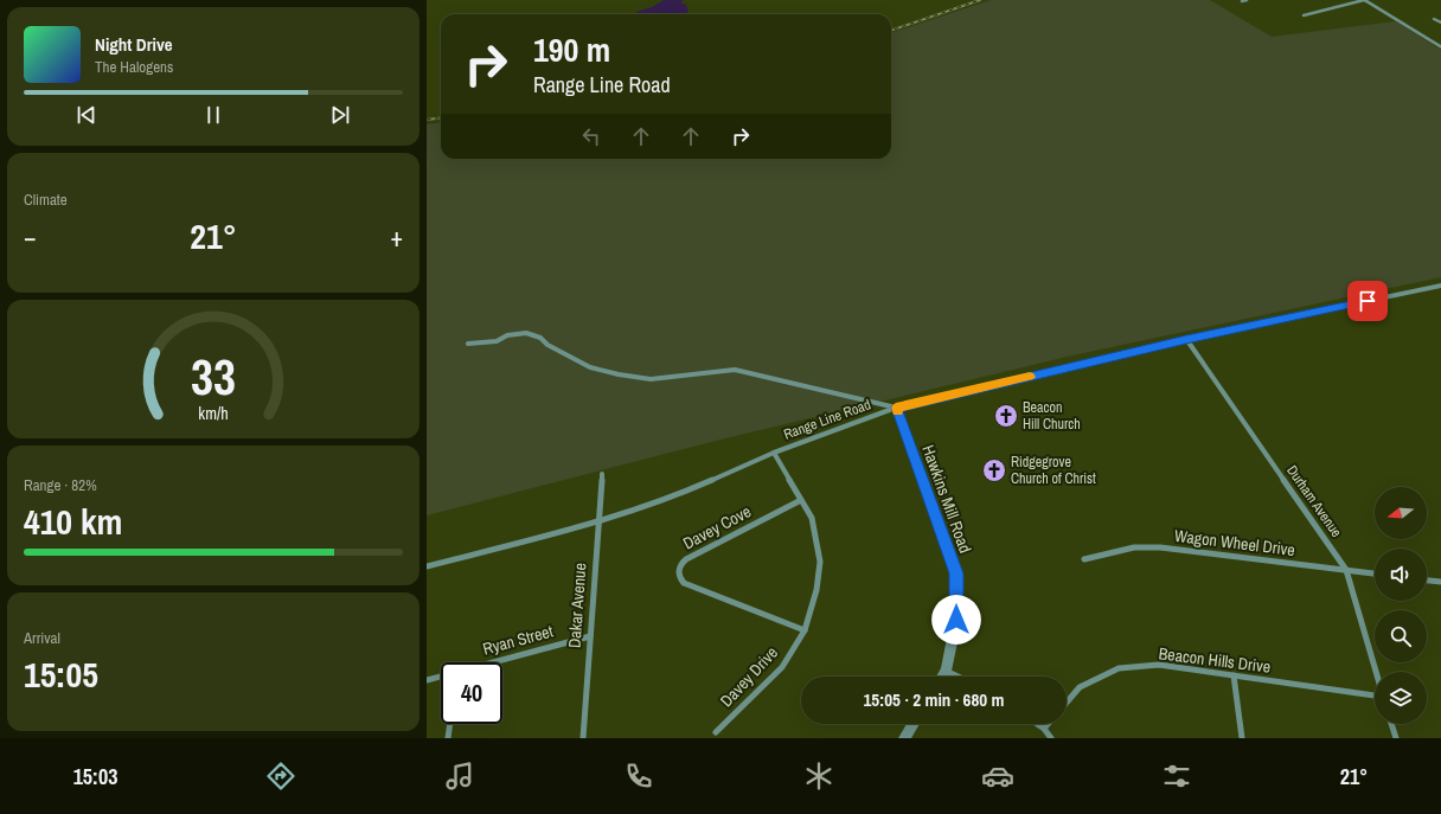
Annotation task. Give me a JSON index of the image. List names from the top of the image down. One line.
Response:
{"streets":{"street":["Range Line Road","Hawkins Mill Road","Durham Avenue","Davey Cove","Wagon Wheel Drive","Dakar Avenue","Ryan Street","Beacon Hills Drive","Davey Drive"]},"crossings":[["Range Line Road","Hawkins Mill Road"],["Range Line Road","Durham Avenue"],["Range Line Road","Dakar Avenue"],["Range Line Road","Davey Drive"],["Durham Avenue","Wagon Wheel Drive"],["Davey Cove","Davey Drive"],["Dakar Avenue","Ryan Street"]],"places":{"church":["Beacon Hill Church","Ridgegrove Church of Christ"]},"north":"left","page":{"turn":["190 m","Range Line Road"],"song":["Night Drive","The Halogens"],"tile":["Climate",["Range · 82%","410 km"],["Arrival","15:05"]],"heat":["−","21°","+"],"limit":"40","trip":"15:05 · 2 min · 680 m","tabs":["15:03","21°"],"gauge":["33","km/h"]}}
